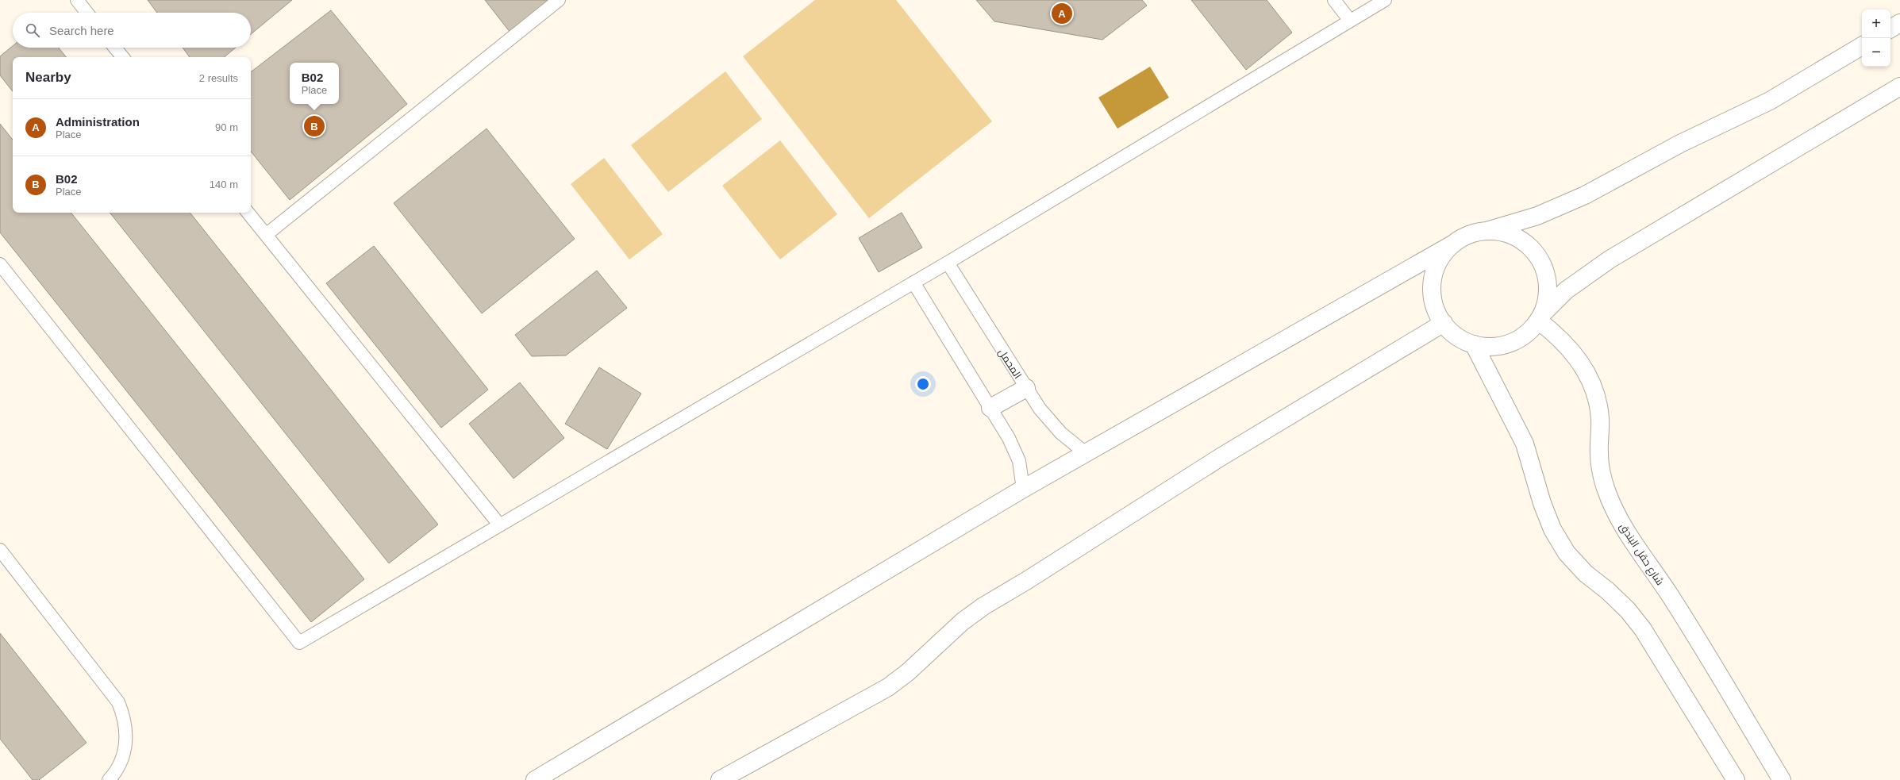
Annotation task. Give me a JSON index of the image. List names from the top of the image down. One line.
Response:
{"streets":{"street":["شارع حقل البندق"],"lane":["المحمل"]},"page":{"pins":["A","B"],"map_buttons":["+","−"],"search":"Search here","heading":["Nearby","2 results"],"popup":["B02","Place"],"list":[{"mark":"A","name":"Administration","note":"Place","value":"90 m"},{"mark":"B","name":"B02","note":"Place","value":"140 m"}]}}
